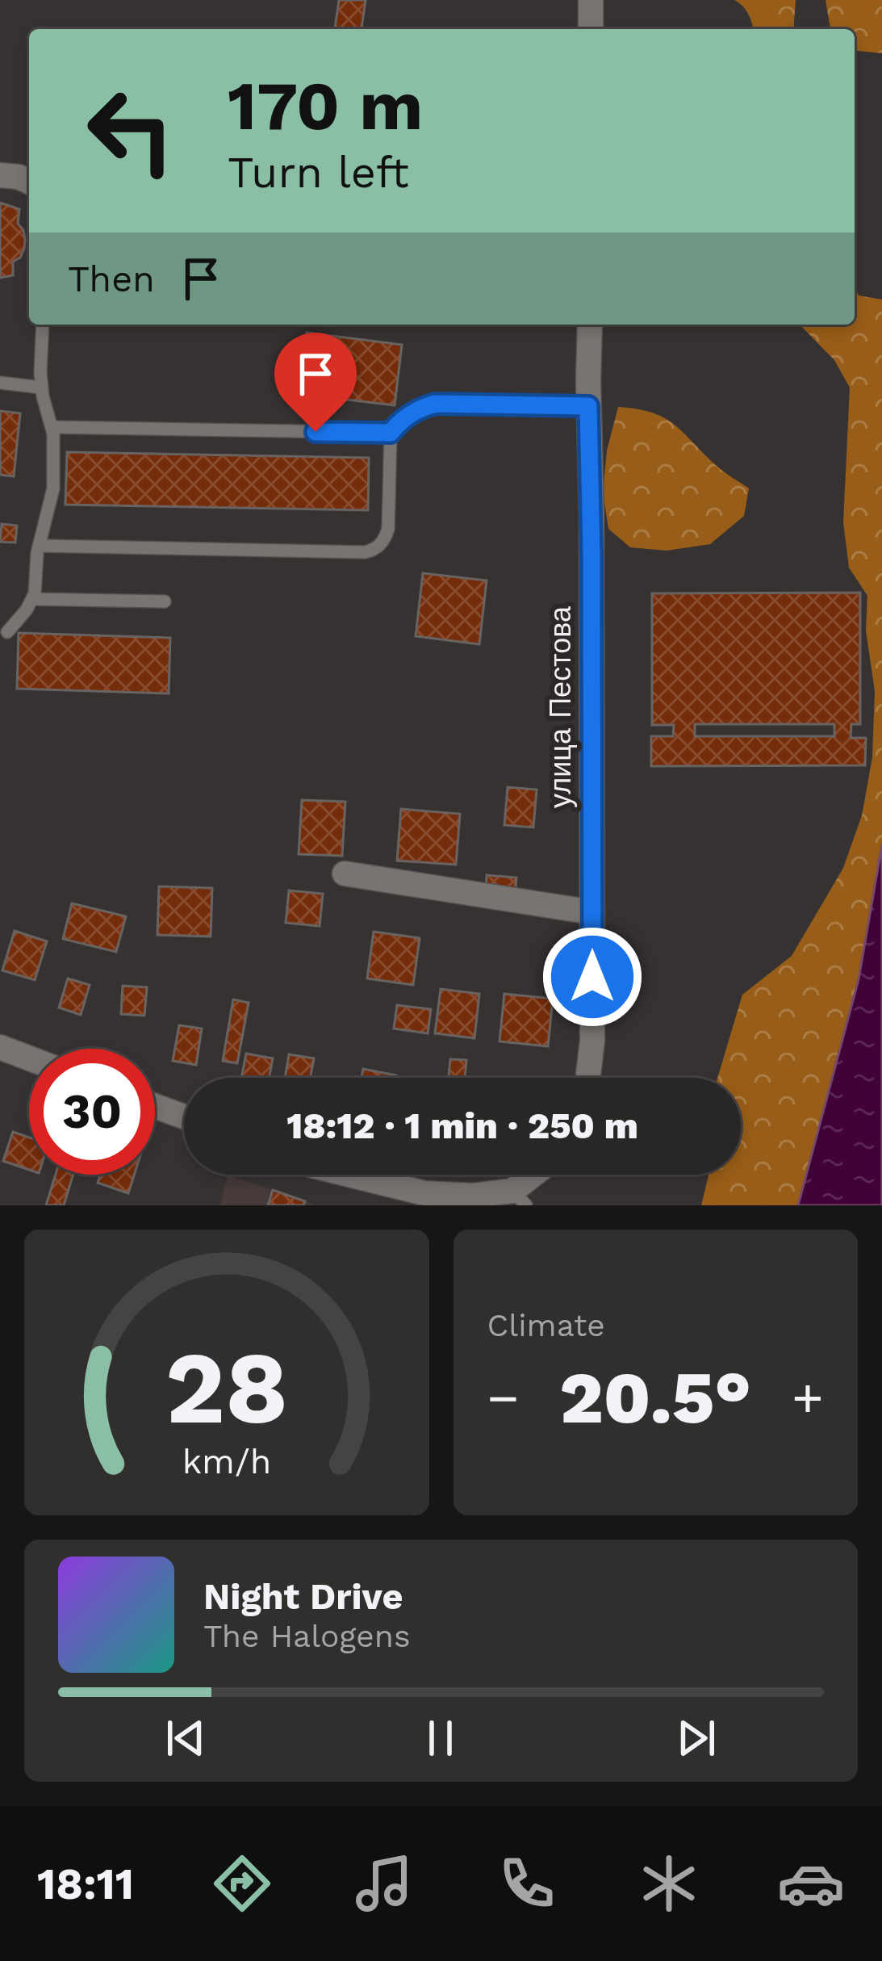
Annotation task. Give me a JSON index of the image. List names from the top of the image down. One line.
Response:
{"streets":{"street":["улица Пестова"]},"page":{"turn":["170 m","Turn left"],"then":"Then","limit":"30","trip":"18:12 · 1 min · 250 m","tile":"Climate","heat":["−","20.5°","+"],"song":["Night Drive","The Halogens"],"tabs":"18:11","gauge":["28","km/h"]}}
